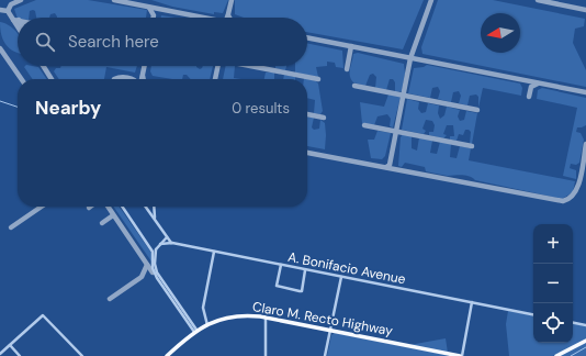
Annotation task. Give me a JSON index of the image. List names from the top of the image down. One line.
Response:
{"streets":{"main road":["Claro M. Recto Highway"],"street":["A. Bonifacio Avenue"]},"north":"left","page":{"search":"Search here","heading":["Nearby","0 results"],"map_buttons":["+","−"]}}
